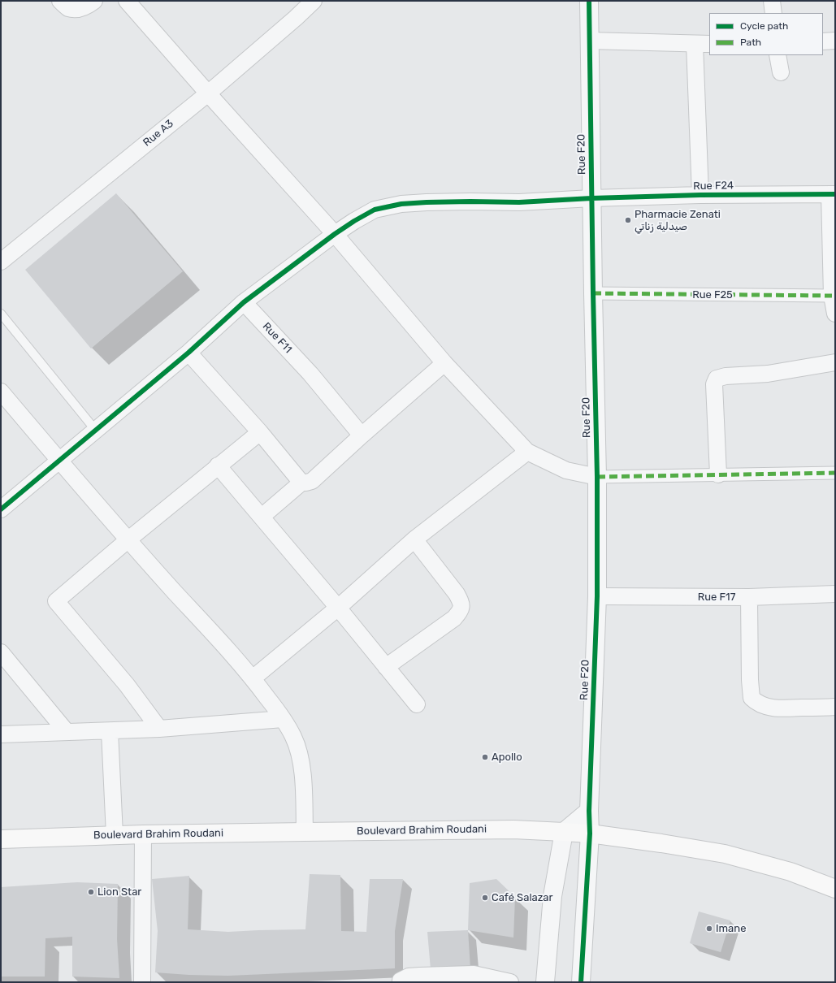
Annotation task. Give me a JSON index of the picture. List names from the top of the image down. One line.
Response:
{"streets":{"main road":["Boulevard Brahim Roudani"],"street":["Rue A3","Rue F20","Rue F24","Rue F25","Rue F11","Rue F17"]},"crossings":[["Rue F20","Rue F24"],["Rue F20","Rue F25"],["Rue F20","Rue F17"],["Rue F20","Boulevard Brahim Roudani"],["Rue F24","Rue F11"]],"places":["Pharmacie Zenati صيدلية زناتي","Apollo","Lion Star","Café Salazar","Imane"],"legend":["Cycle path","Path"]}
